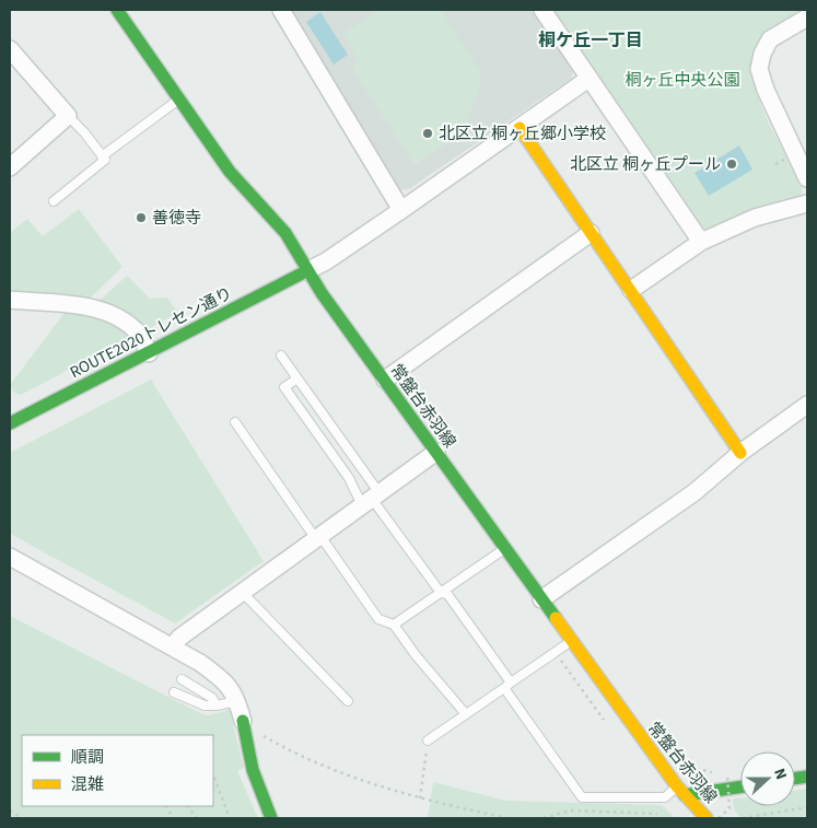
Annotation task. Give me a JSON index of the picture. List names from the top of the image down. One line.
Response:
{"streets":{"main road":["ROUTE2020トレセン通り","常盤台赤羽線"]},"crossings":[["ROUTE2020トレセン通り","常盤台赤羽線"]],"districts":["桐ケ丘一丁目"],"parks":["桐ヶ丘中央公園"],"places":["北区立 桐ヶ丘郷小学校","北区立 桐ヶ丘プール","善徳寺"],"legend":["順調","混雑"],"north":"right"}
